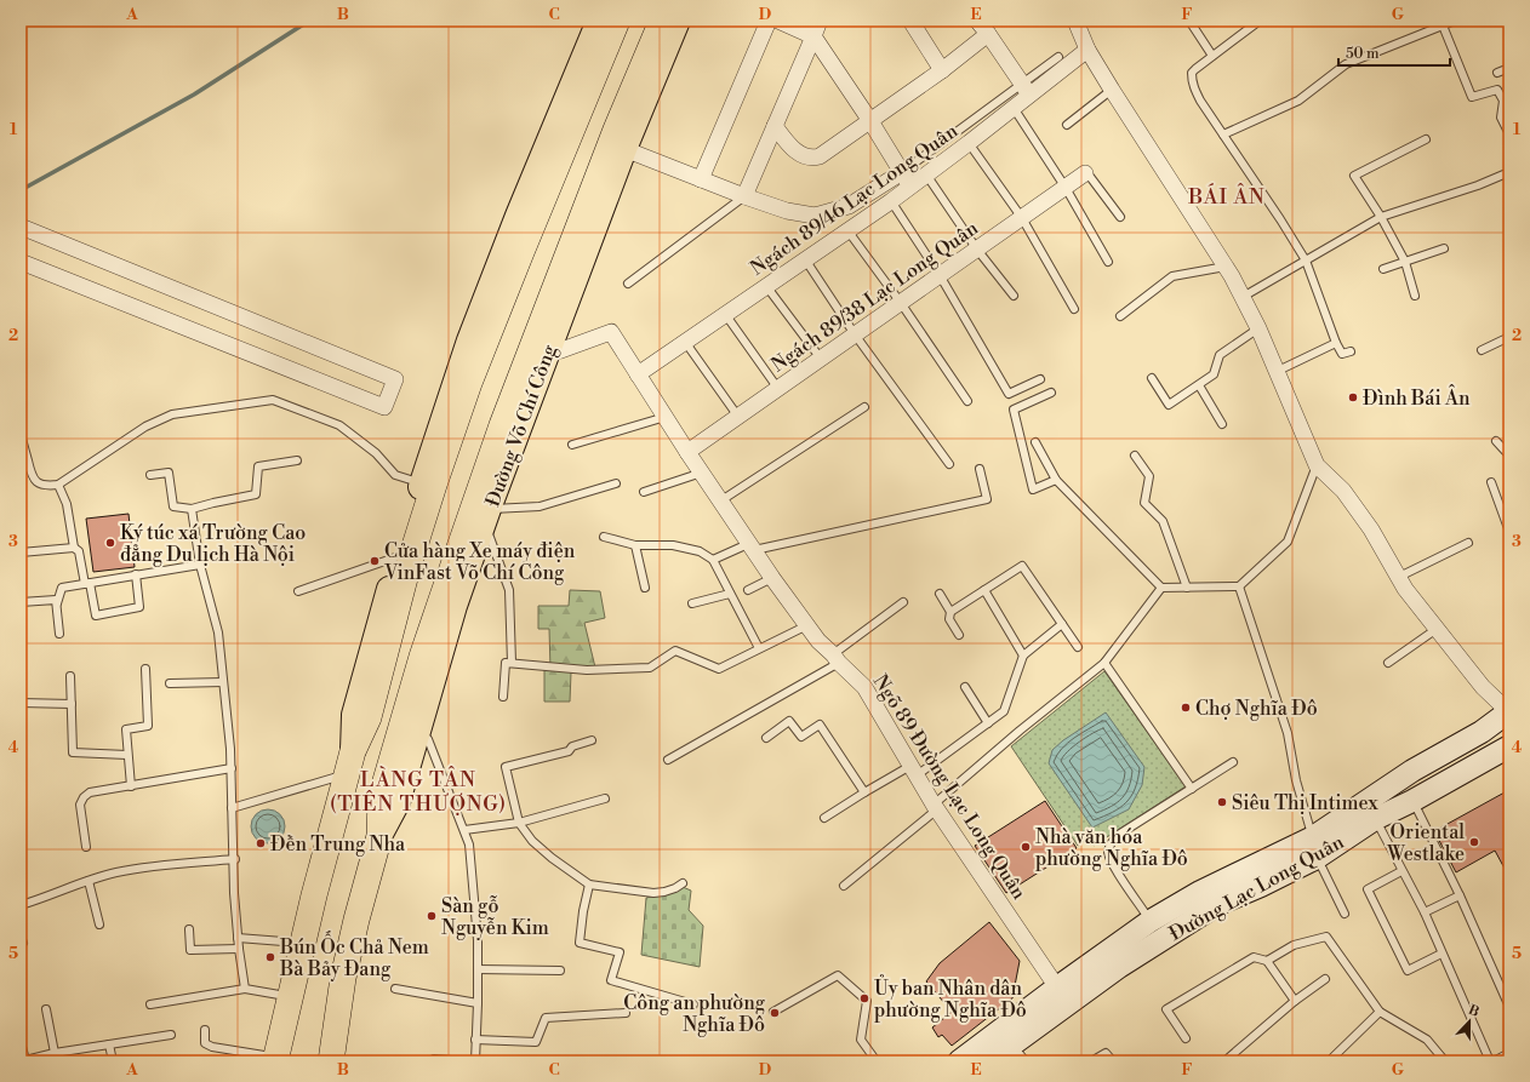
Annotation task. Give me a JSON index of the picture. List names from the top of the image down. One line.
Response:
{"streets":{"highway":["Đường Võ Chí Công"],"main road":["Đường Lạc Long Quân"],"street":["Ngách 89/46 Lạc Long Quân","Ngách 89/38 Lạc Long Quân","Ngõ 89 Đường Lạc Long Quân"]},"crossings":[["Ngách 89/46 Lạc Long Quân","Ngõ 89 Đường Lạc Long Quân"],["Ngách 89/38 Lạc Long Quân","Ngõ 89 Đường Lạc Long Quân"],["Đường Võ Chí Công","Ngõ 89 Đường Lạc Long Quân"],["Ngõ 89 Đường Lạc Long Quân","Đường Lạc Long Quân"]],"districts":["BÁI ÂN","LÀNG TÂN (TIÊN THƯỢNG)"],"places":["Đình Bái Ân","Ký túc xá Trường Cao đẳng Du lịch Hà Nội","Cửa hàng Xe máy điện VinFast Võ Chí Công","Chợ Nghĩa Đô","Siêu Thị Intimex","Oriental Westlake","Đền Trung Nha","Nhà văn hóa phường Nghĩa Đô","Sàn gỗ Nguyễn Kim","Bún Ốc Chả Nem Bà Bảy Đang","Ủy ban Nhân dân phường Nghĩa Đô","Công an phường Nghĩa Đô"],"scale_bar":"50 m","north":"top","grid":{"columns":["A","B","C","D","E","F","G"],"rows":["1","2","3","4","5"]}}
